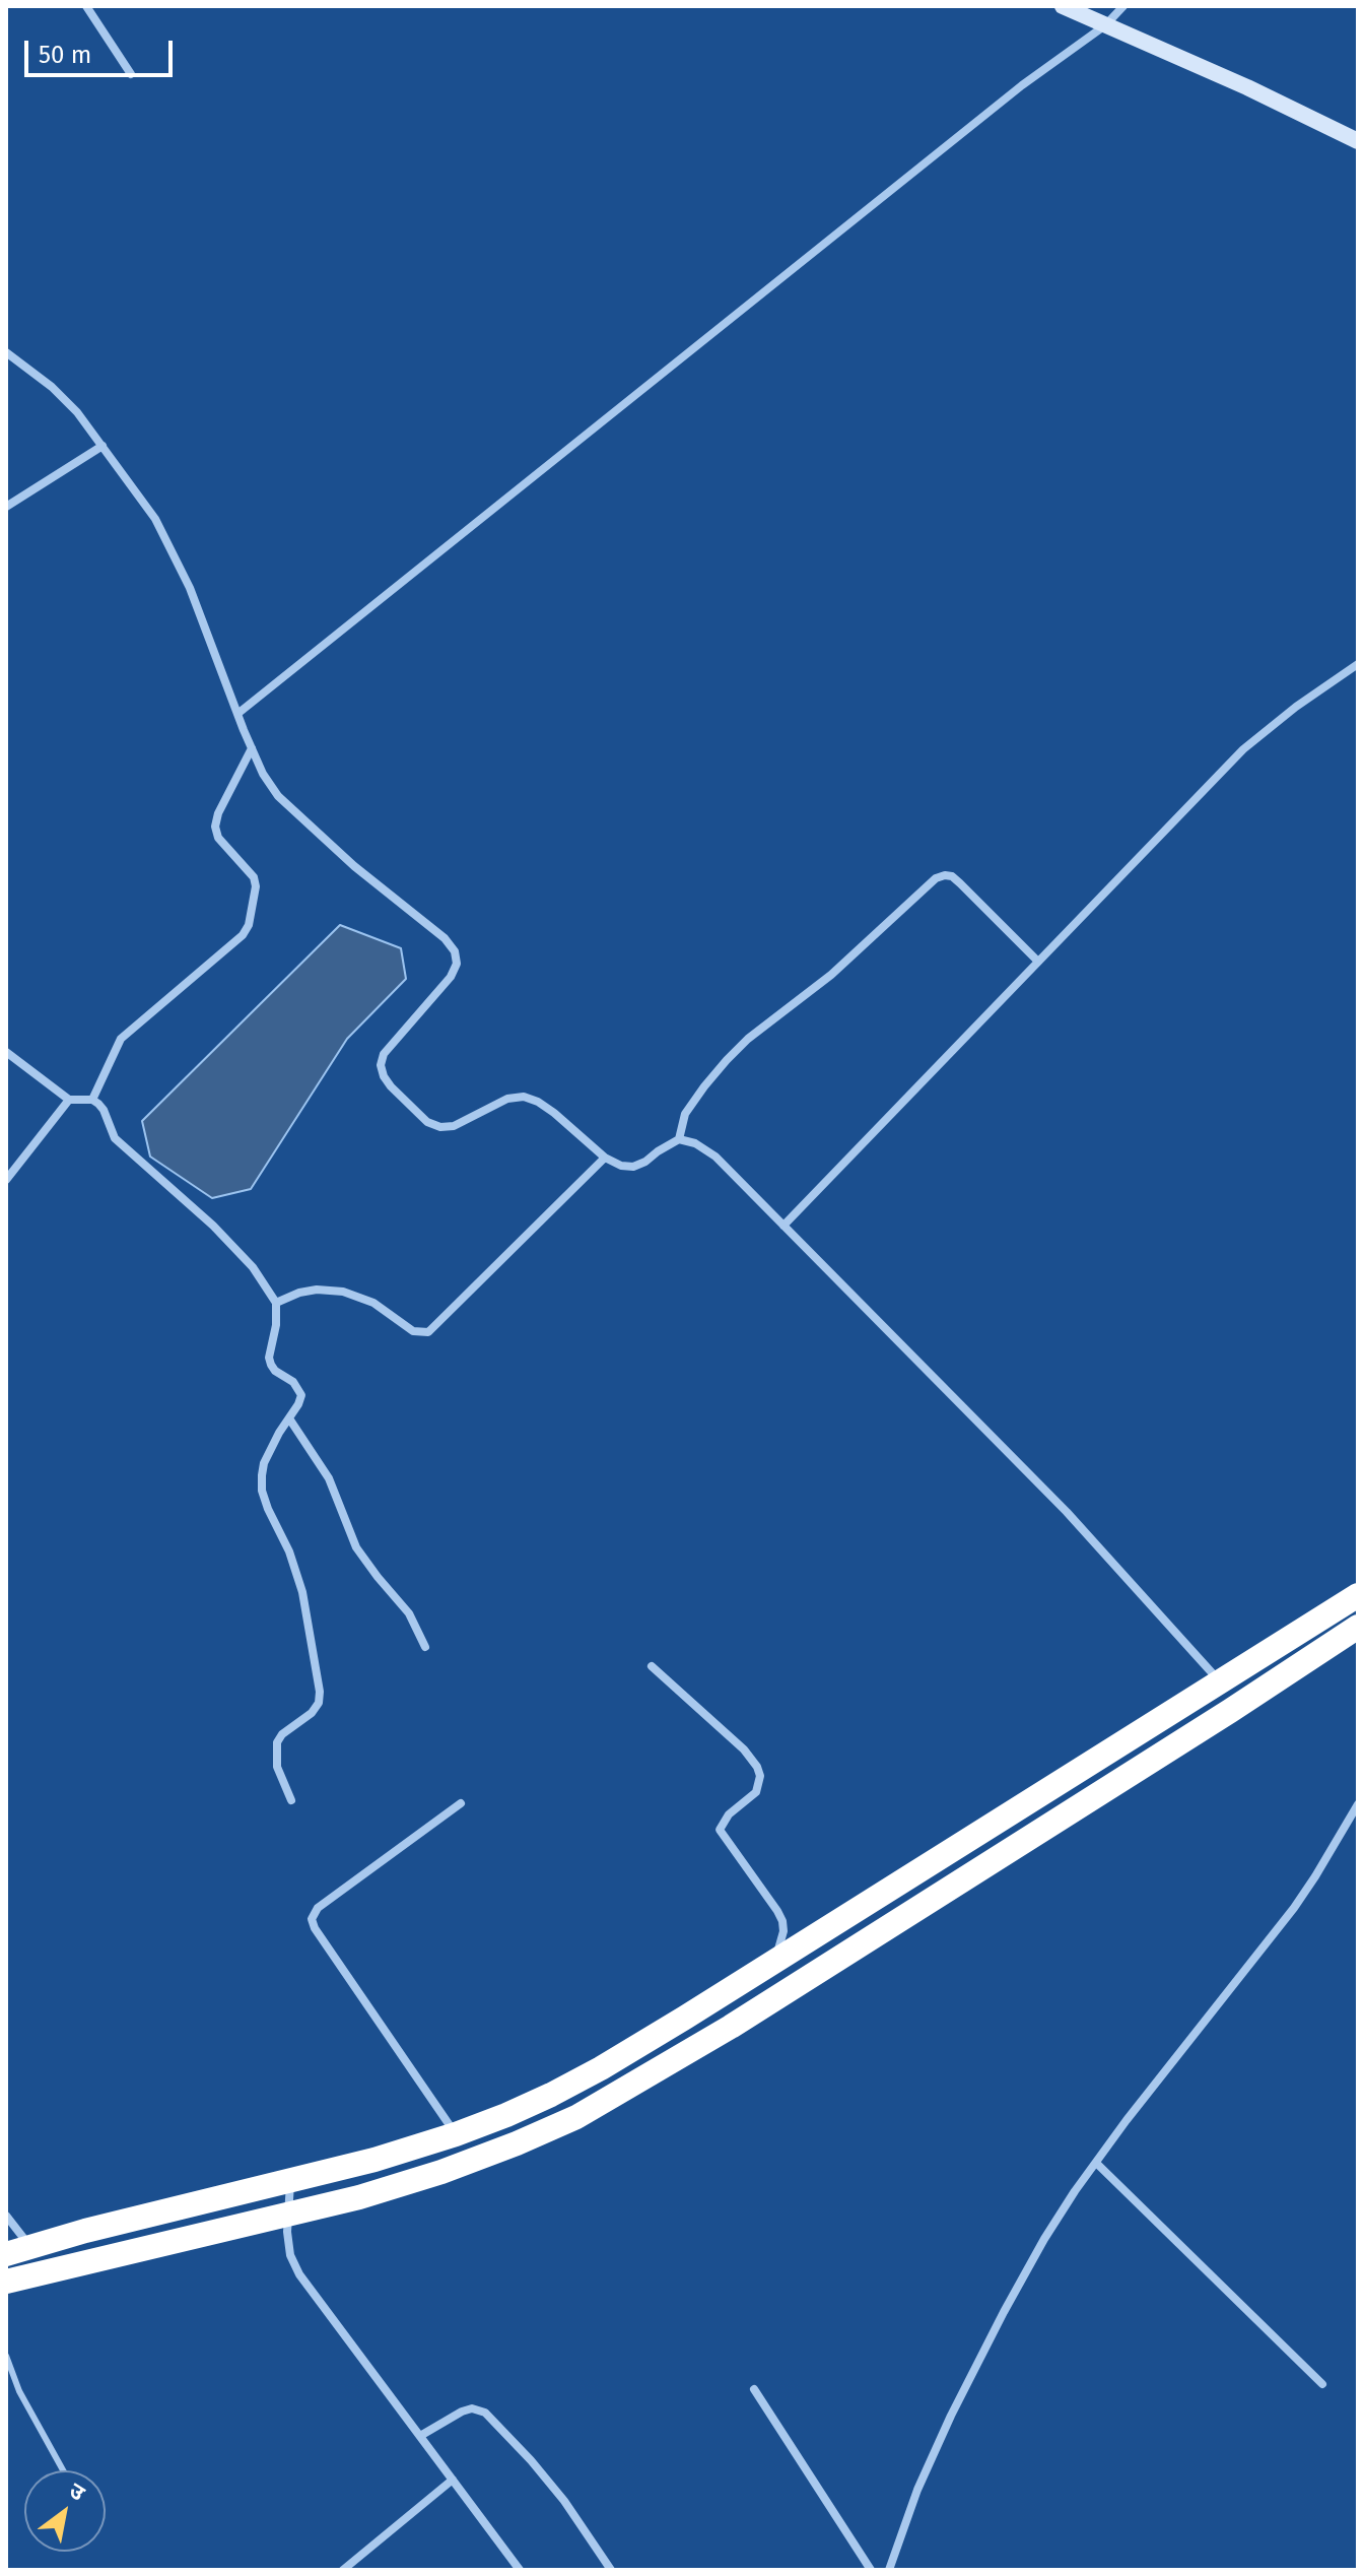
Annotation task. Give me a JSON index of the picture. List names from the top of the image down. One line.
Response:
{"scale_bar":"50 m","north":"top right"}
